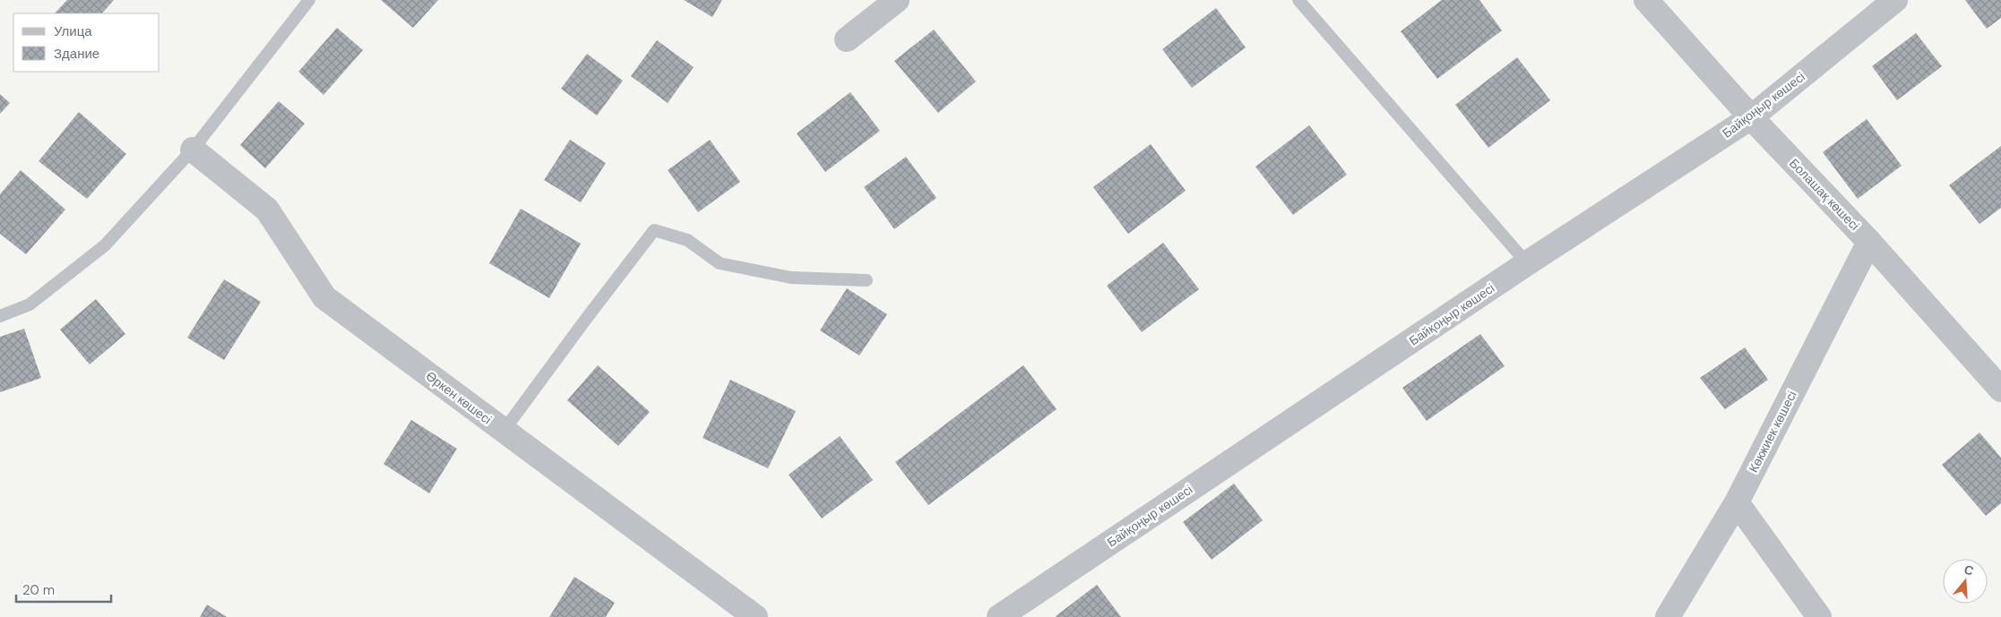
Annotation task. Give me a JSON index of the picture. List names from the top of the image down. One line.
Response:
{"streets":{"street":["Байқоңыр көшесі","Болашақ көшесі","Өркен көшесі","Көкжиек көшесі"]},"crossings":[["Байқоңыр көшесі","Болашақ көшесі"],["Болашақ көшесі","Көкжиек көшесі"]],"legend":["Улица","Здание"],"scale_bar":"20 m","north":"top"}
